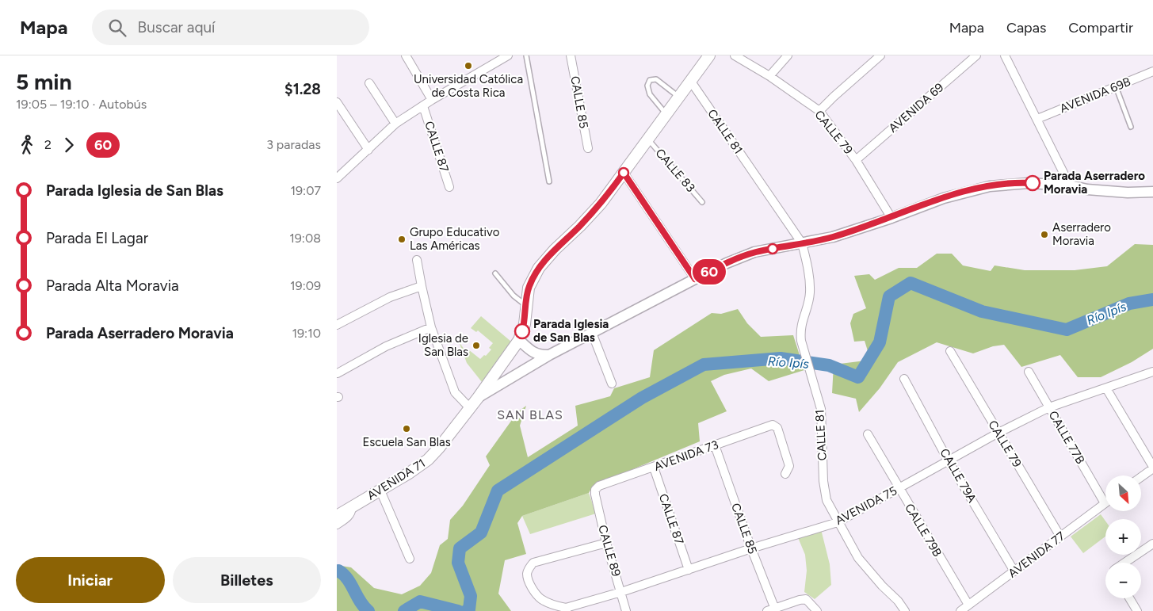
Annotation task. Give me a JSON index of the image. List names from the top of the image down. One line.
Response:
{"streets":{"main road":["AVENIDA 71"],"street":["AVENIDA 69B","CALLE 85","AVENIDA 69","CALLE 81","CALLE 79","CALLE 87","CALLE 77B","AVENIDA 73","CALLE 79A","AVENIDA 75","CALLE 79B","CALLE 89","AVENIDA 77"],"lane":["CALLE 83"]},"crossings":[["CALLE 85","AVENIDA 73"],["CALLE 85","AVENIDA 75"],["AVENIDA 69","CALLE 79"],["CALLE 81","AVENIDA 71"],["CALLE 81","AVENIDA 75"],["CALLE 79","AVENIDA 75"],["CALLE 79","AVENIDA 77"],["CALLE 87","AVENIDA 73"],["CALLE 87","AVENIDA 75"],["CALLE 83","AVENIDA 71"],["CALLE 77B","AVENIDA 75"],["CALLE 77B","AVENIDA 77"],["AVENIDA 73","CALLE 89"],["CALLE 79A","AVENIDA 75"],["CALLE 79A","AVENIDA 77"],["AVENIDA 75","CALLE 79B"],["AVENIDA 75","CALLE 89"],["CALLE 79B","AVENIDA 77"]],"districts":["SAN BLAS"],"water":["Río Ipís"],"places":["Universidad Católica de Costa Rica","Parada Aserradero Moravia","Aserradero Moravia","Grupo Educativo Las Américas","Parada Iglesia de San Blas","Iglesia de San Blas","Escuela San Blas"],"lines":["bus line 60"],"north":"bottom right","page":{"header":"Mapa","search":"Buscar aquí","nav":["Mapa","Capas","Compartir"],"heading":["5 min","19:05 – 19:10 · Autobús","$1.28"],"on_map":"60","legs":["2","60","3 paradas"],"list":[{"name":"Parada Iglesia de San Blas","value":"19:07"},{"name":"Parada El Lagar","value":"19:08"},{"name":"Parada Alta Moravia","value":"19:09"},{"name":"Parada Aserradero Moravia","value":"19:10"}],"map_buttons":["+","−"],"buttons":["Iniciar","Billetes"]}}
